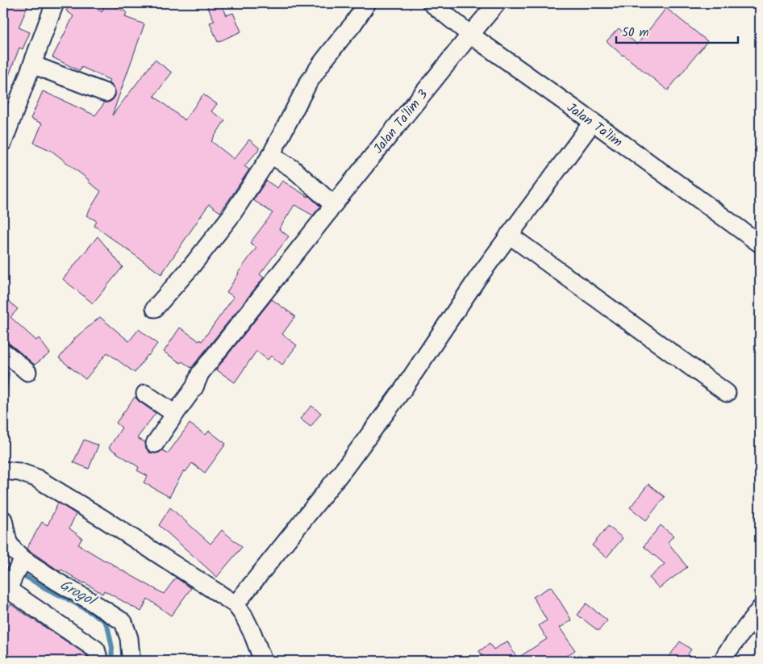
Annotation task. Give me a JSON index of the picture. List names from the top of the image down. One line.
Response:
{"streets":{"street":["Jalan Ta'lim 3","Jalan Ta'lim"]},"crossings":[["Jalan Ta'lim 3","Jalan Ta'lim"]],"water":["Grogol"],"scale_bar":"50 m"}
